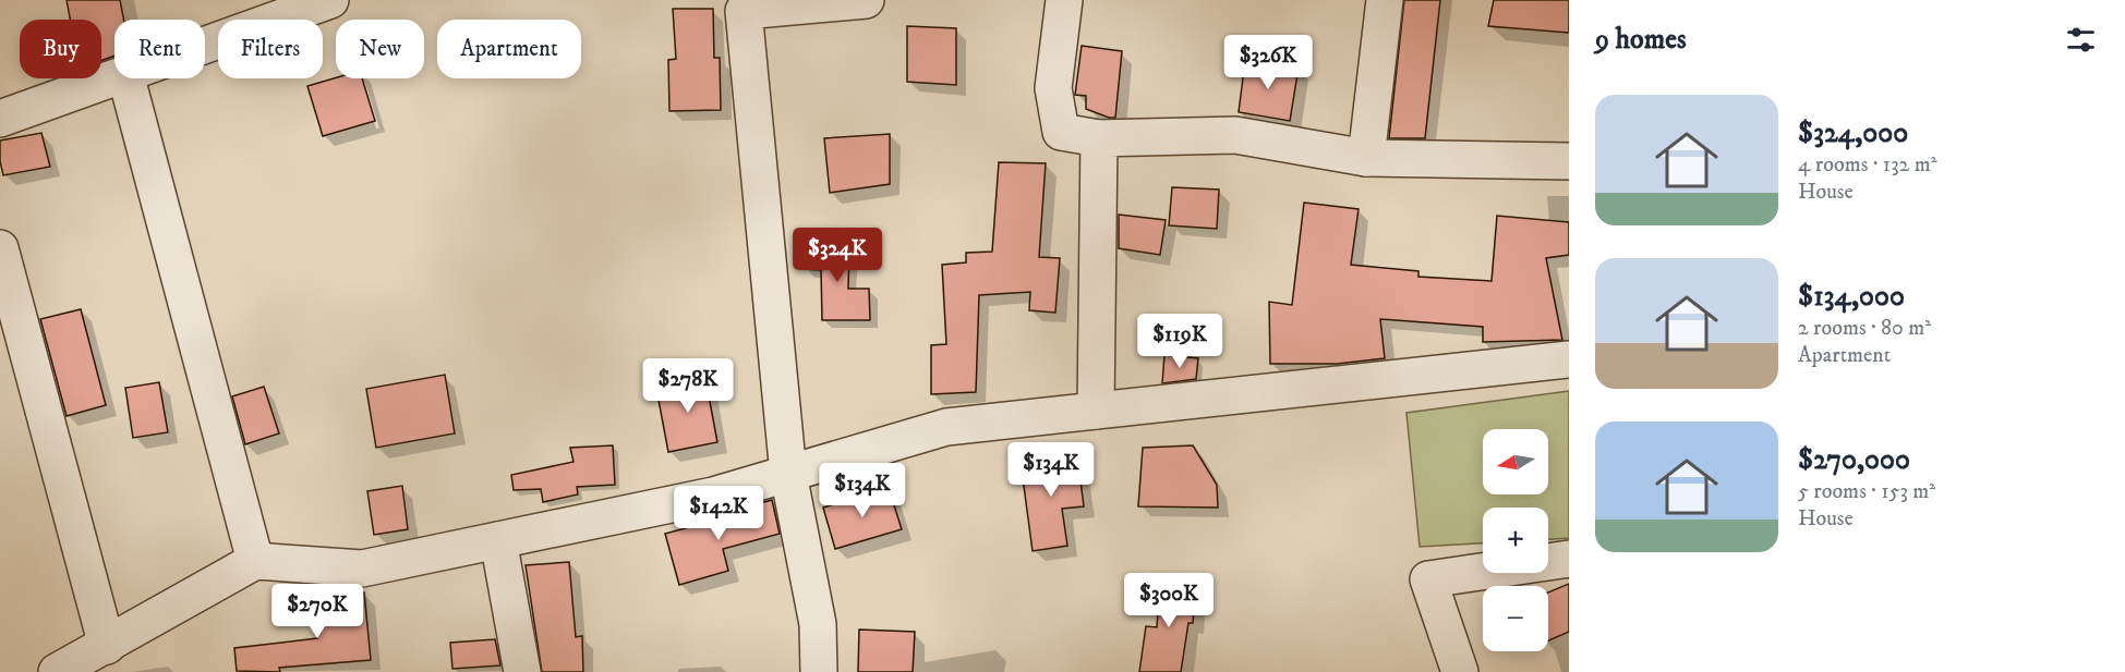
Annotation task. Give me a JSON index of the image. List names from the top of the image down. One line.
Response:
{"north":"left","page":{"heading":"9 homes","chip":["Buy","Rent","Filters","New","Apartment"],"price":["$326K","$324K","$119K","$278K","$134K","$134K","$142K","$300K","$270K"],"list":[{"name":"$324,000","note":"4 rooms · 132 m² · House"},{"name":"$134,000","note":"2 rooms · 80 m² · Apartment"},{"name":"$270,000","note":"5 rooms · 153 m² · House"}],"map_buttons":["+","−"]}}
